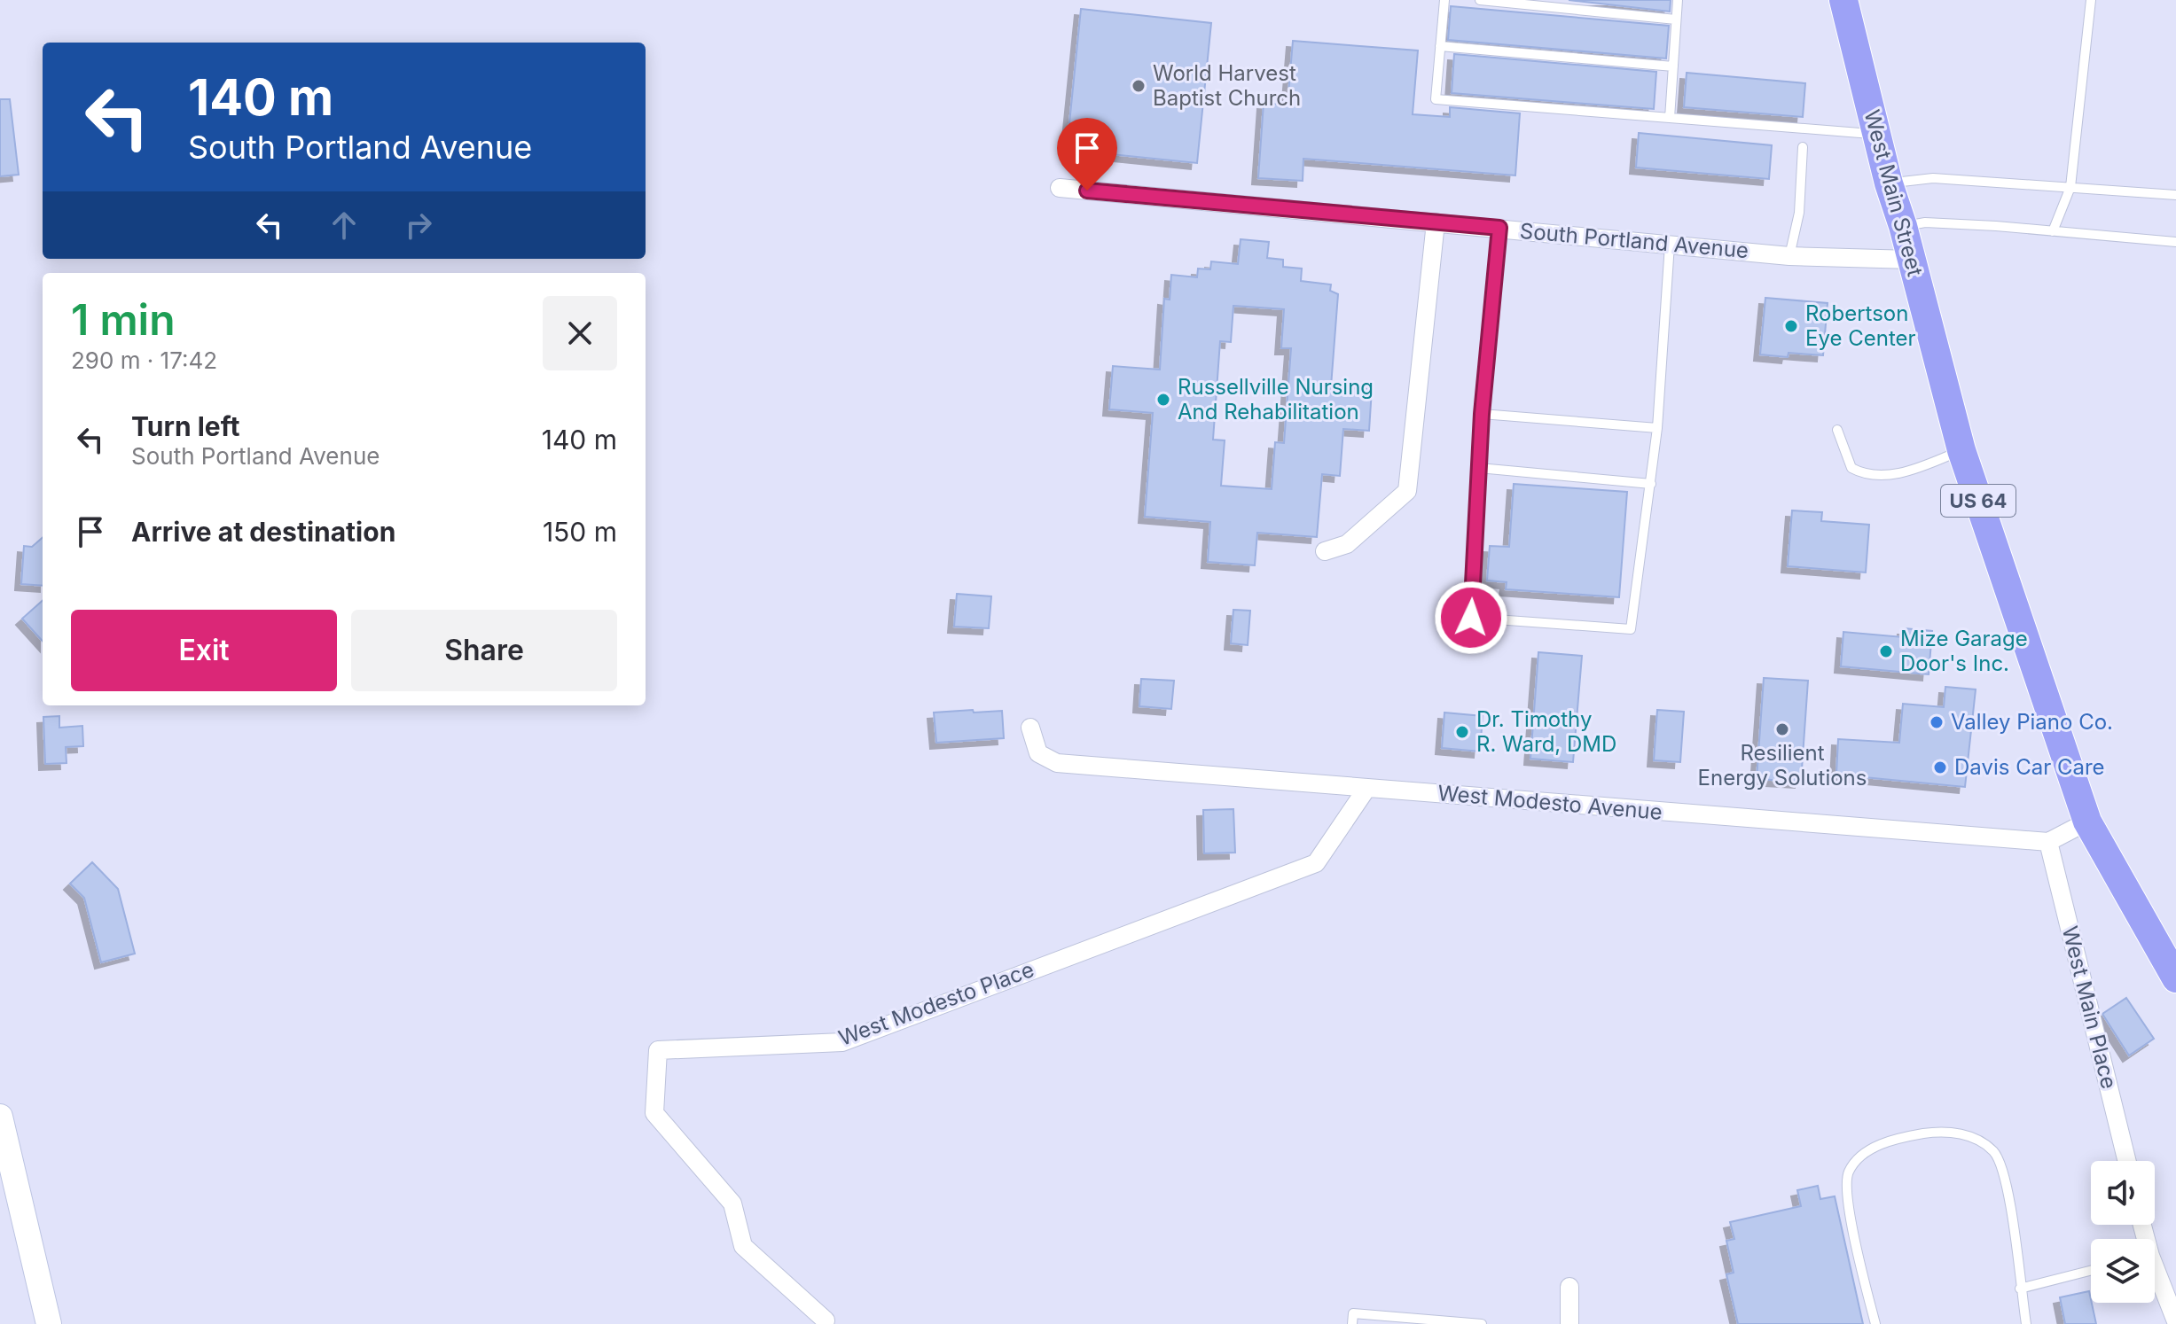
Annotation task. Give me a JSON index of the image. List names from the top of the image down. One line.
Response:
{"streets":{"main road":["West Main Street","US 64"],"street":["South Portland Avenue","West Modesto Avenue","West Modesto Place","West Main Place"]},"crossings":[["West Main Street","South Portland Avenue"],["West Modesto Avenue","West Modesto Place"],["West Modesto Avenue","West Main Place"]],"places":["World Harvest Baptist Church","Robertson Eye Center","Russellville Nursing And Rehabilitation","Mize Garage Door's Inc.","Valley Piano Co.","Resilient Energy Solutions","Dr. Timothy R. Ward, DMD","Davis Car Care"],"page":{"turn":["140 m","South Portland Avenue"],"heading":["1 min","290 m · 17:42"],"list":[{"name":"Turn left","note":"South Portland Avenue","value":"140 m"},{"name":"Arrive at destination","value":"150 m"}],"buttons":["Exit","Share"]}}
